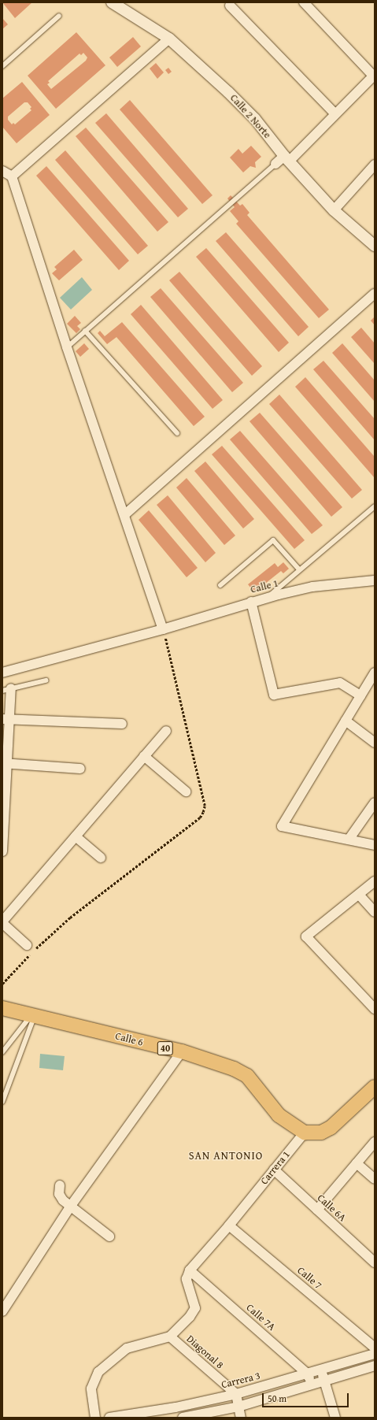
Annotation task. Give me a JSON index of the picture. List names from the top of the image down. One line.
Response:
{"streets":{"main road":["Calle 6","40"],"street":["Calle 2 Norte","Calle 1","Carrera 1","Calle 6A","Calle 7","Calle 7A","Diagonal 8","Carrera 3"]},"crossings":[["Calle 6","Carrera 1"],["Carrera 1","Calle 6A"],["Carrera 1","Calle 7"],["Carrera 1","Calle 7A"],["Calle 7A","Carrera 3"],["Diagonal 8","Carrera 3"]],"districts":["SAN ANTONIO"],"scale_bar":"50 m"}
